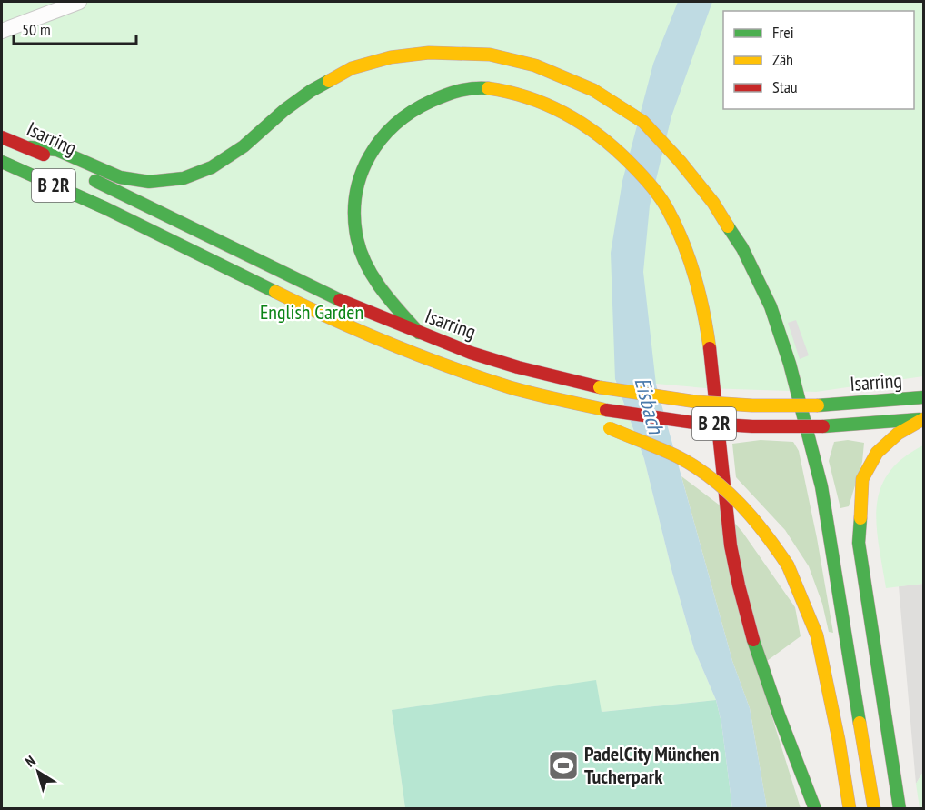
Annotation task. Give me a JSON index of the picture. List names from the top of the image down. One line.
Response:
{"streets":{"highway":["Isarring","B 2R"]},"water":["Eisbach"],"parks":["English Garden"],"places":{"sports":["PadelCity München Tucherpark"]},"legend":["Frei","Zäh","Stau"],"scale_bar":"50 m","north":"top left"}
